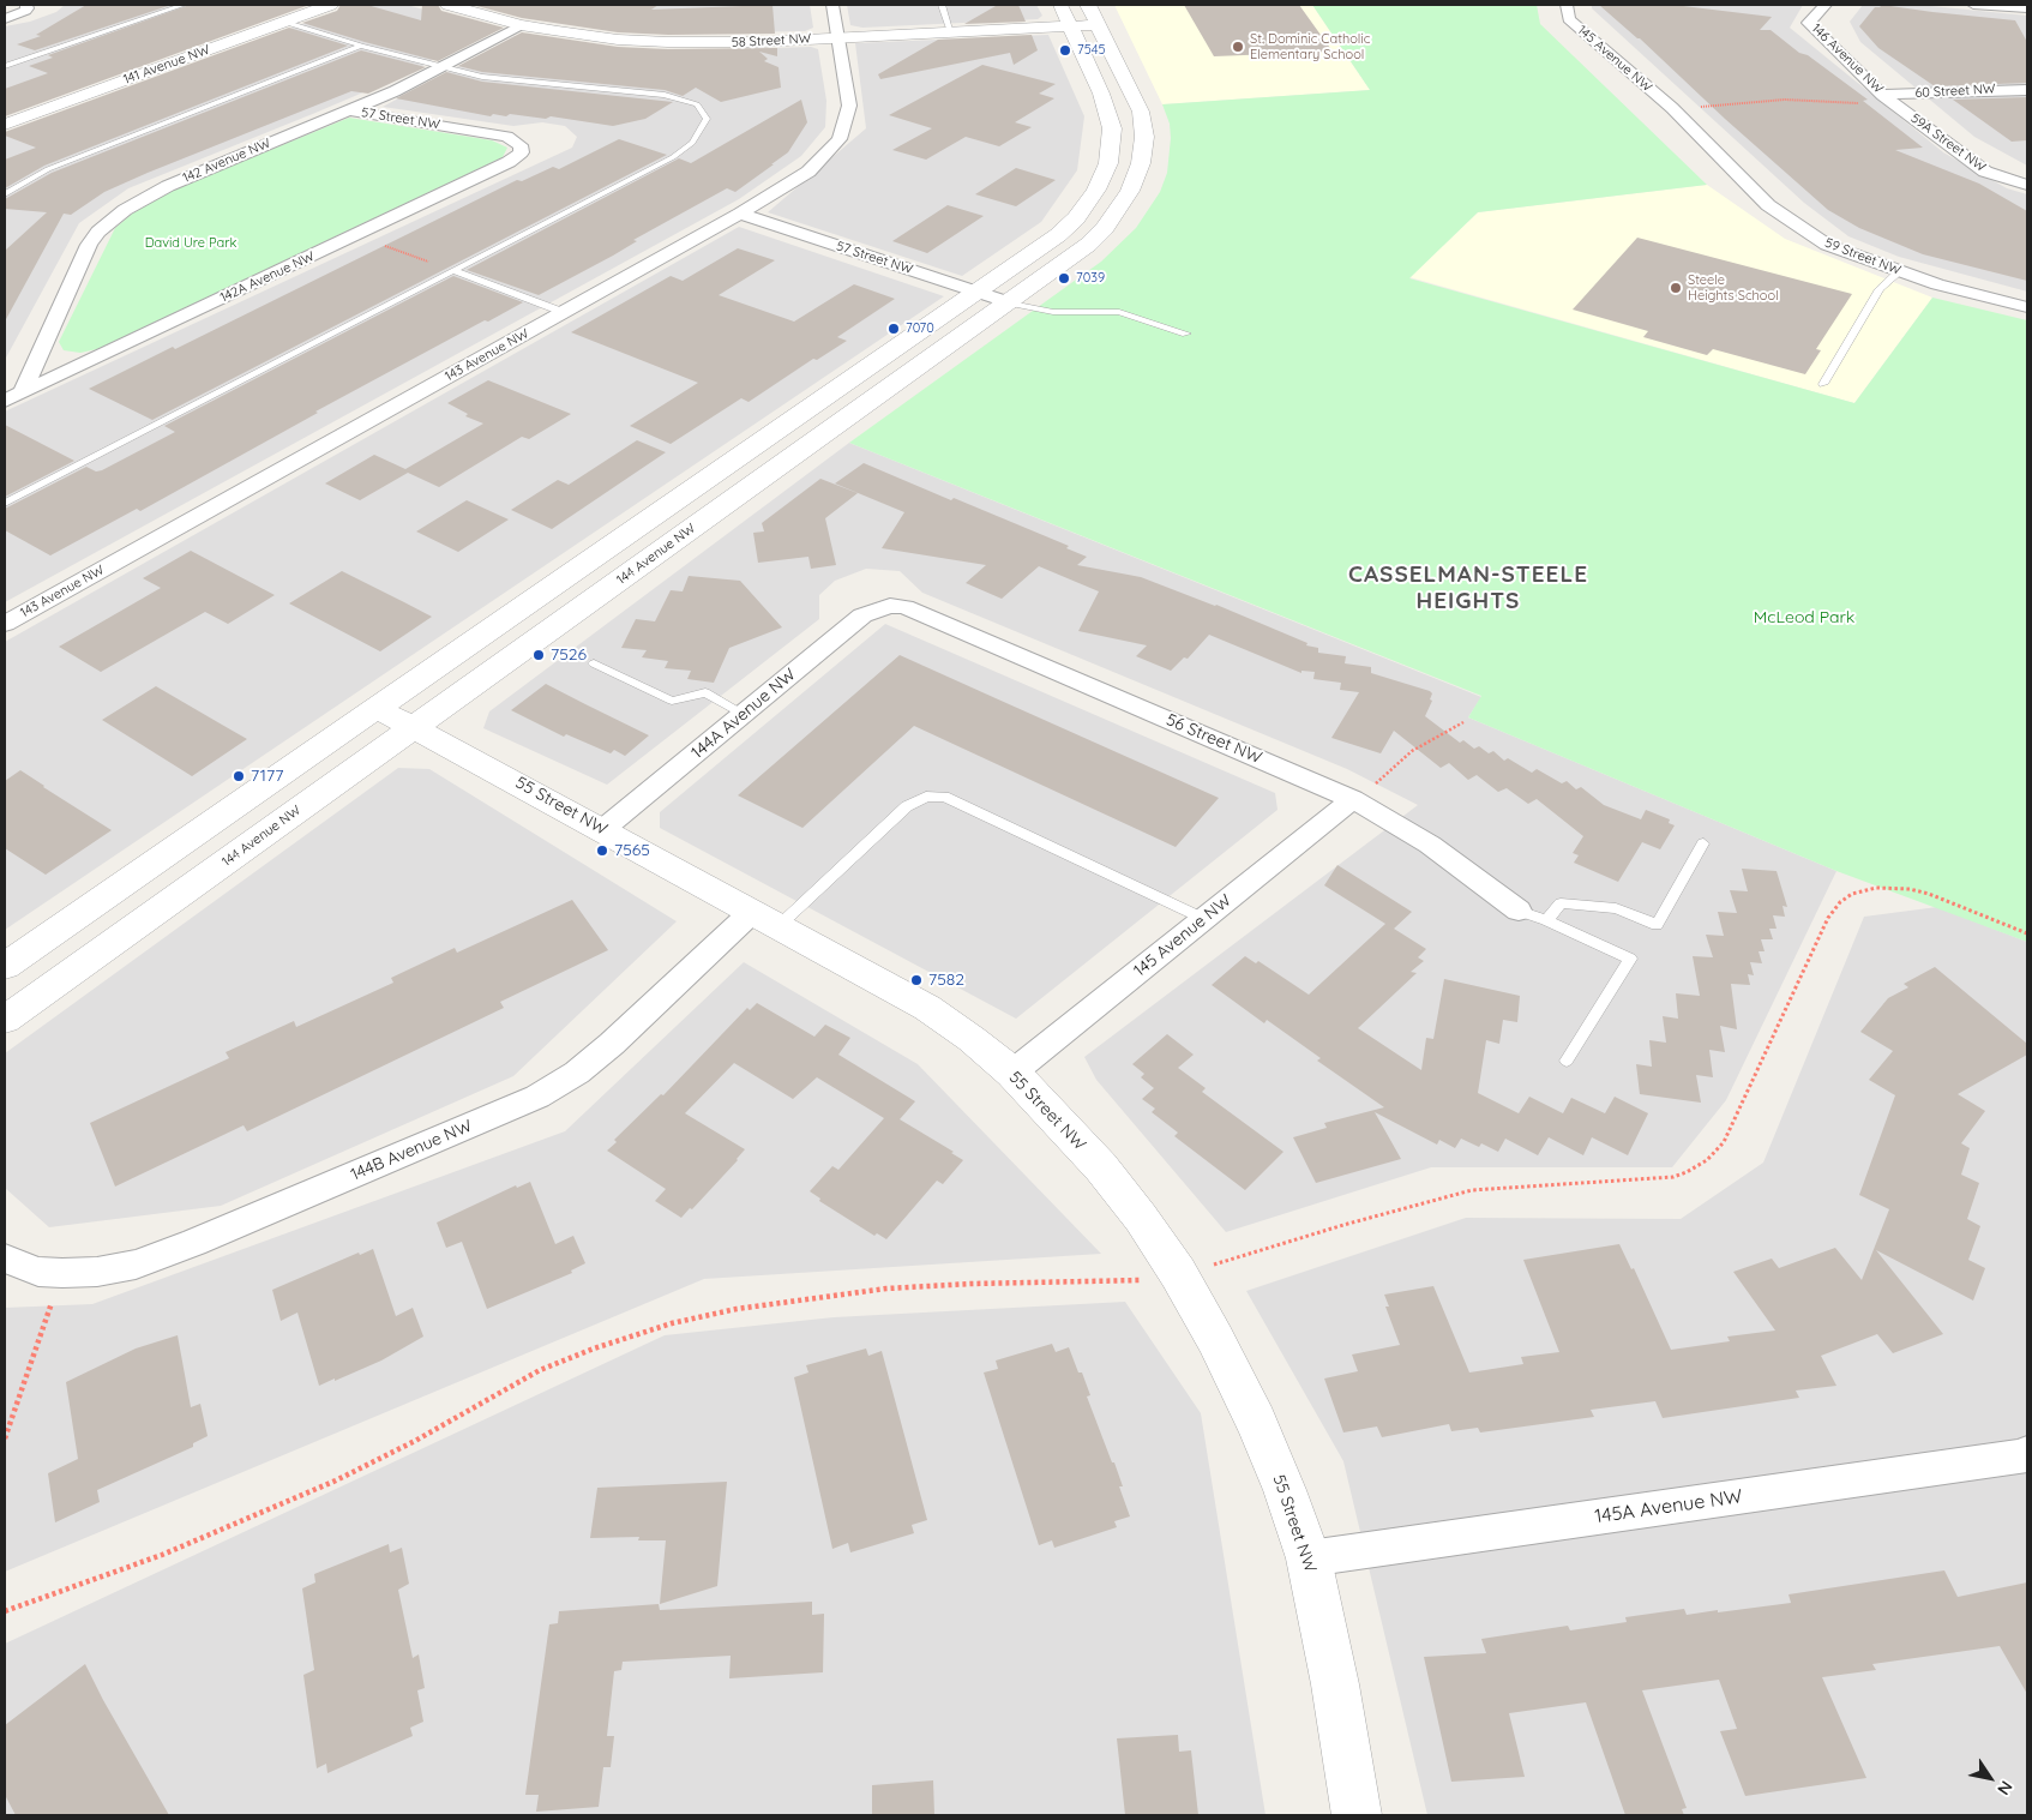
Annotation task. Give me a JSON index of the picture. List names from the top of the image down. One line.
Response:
{"streets":{"street":["58 Street NW","145 Avenue NW","146 Avenue NW","141 Avenue NW","60 Street NW","57 Street NW","59A Street NW","142 Avenue NW","59 Street NW","142A Avenue NW","143 Avenue NW","144 Avenue NW","144A Avenue NW","56 Street NW","55 Street NW","144B Avenue NW","145A Avenue NW"]},"crossings":[["58 Street NW","142 Avenue NW"],["58 Street NW","143 Avenue NW"],["58 Street NW","144 Avenue NW"],["145 Avenue NW","59 Street NW"],["145 Avenue NW","56 Street NW"],["145 Avenue NW","55 Street NW"],["146 Avenue NW","60 Street NW"],["146 Avenue NW","59A Street NW"],["57 Street NW","142 Avenue NW"],["57 Street NW","142A Avenue NW"],["57 Street NW","143 Avenue NW"],["57 Street NW","144 Avenue NW"],["142 Avenue NW","142A Avenue NW"],["144 Avenue NW","55 Street NW"],["144A Avenue NW","56 Street NW"],["144A Avenue NW","55 Street NW"],["55 Street NW","144B Avenue NW"],["55 Street NW","145A Avenue NW"]],"districts":["CASSELMAN-STEELE HEIGHTS"],"parks":["David Ure Park","McLeod Park"],"places":["St. Dominic Catholic Elementary School","7545","7039","Steele Heights School","7070","7526","7177","7565","7582"],"north":"bottom right"}
